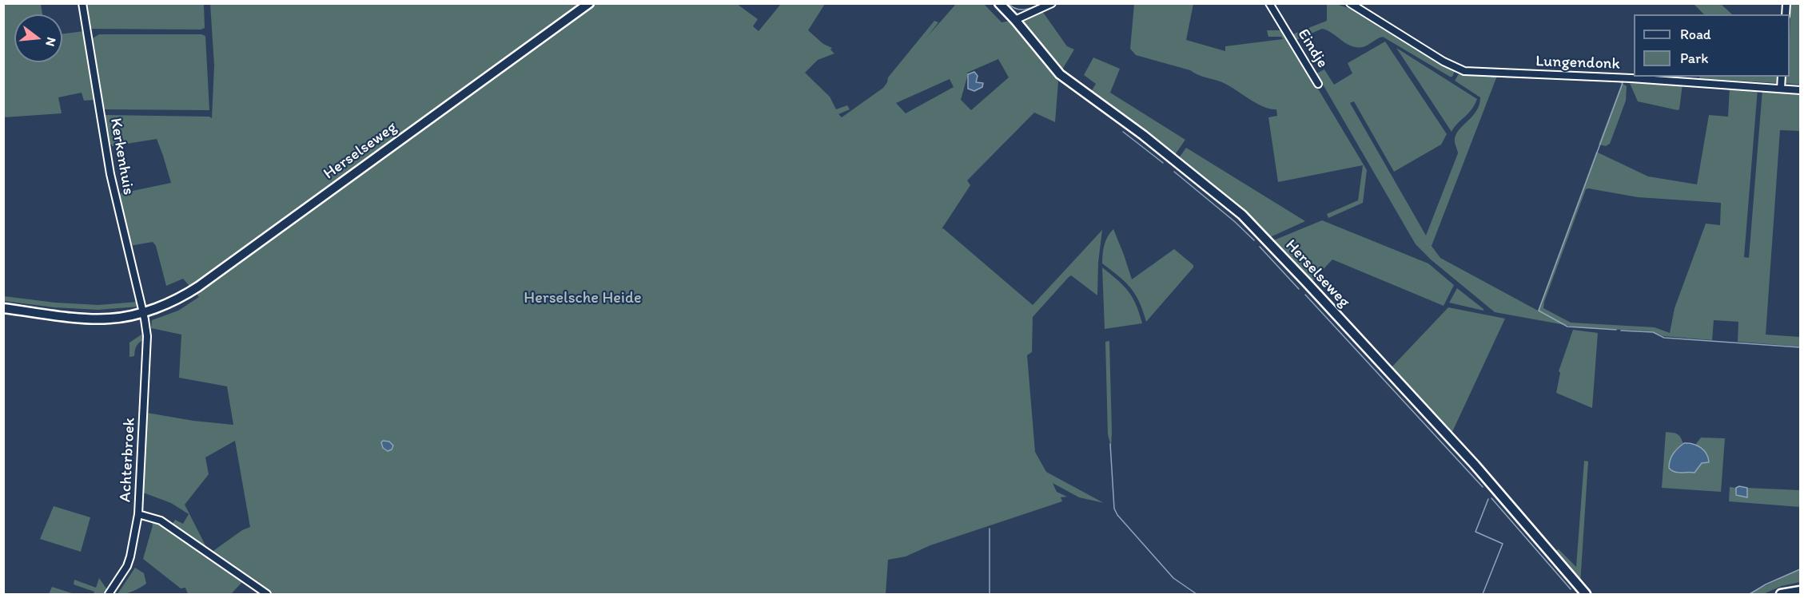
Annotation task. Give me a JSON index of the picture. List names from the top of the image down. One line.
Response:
{"streets":{"street":["Eindje","Lungendonk","Herselseweg","Kerkenhuis","Achterbroek"]},"crossings":[["Herselseweg","Kerkenhuis"],["Herselseweg","Achterbroek"],["Kerkenhuis","Achterbroek"]],"parks":["Herselsche Heide"],"legend":["Road","Park"],"north":"right"}
